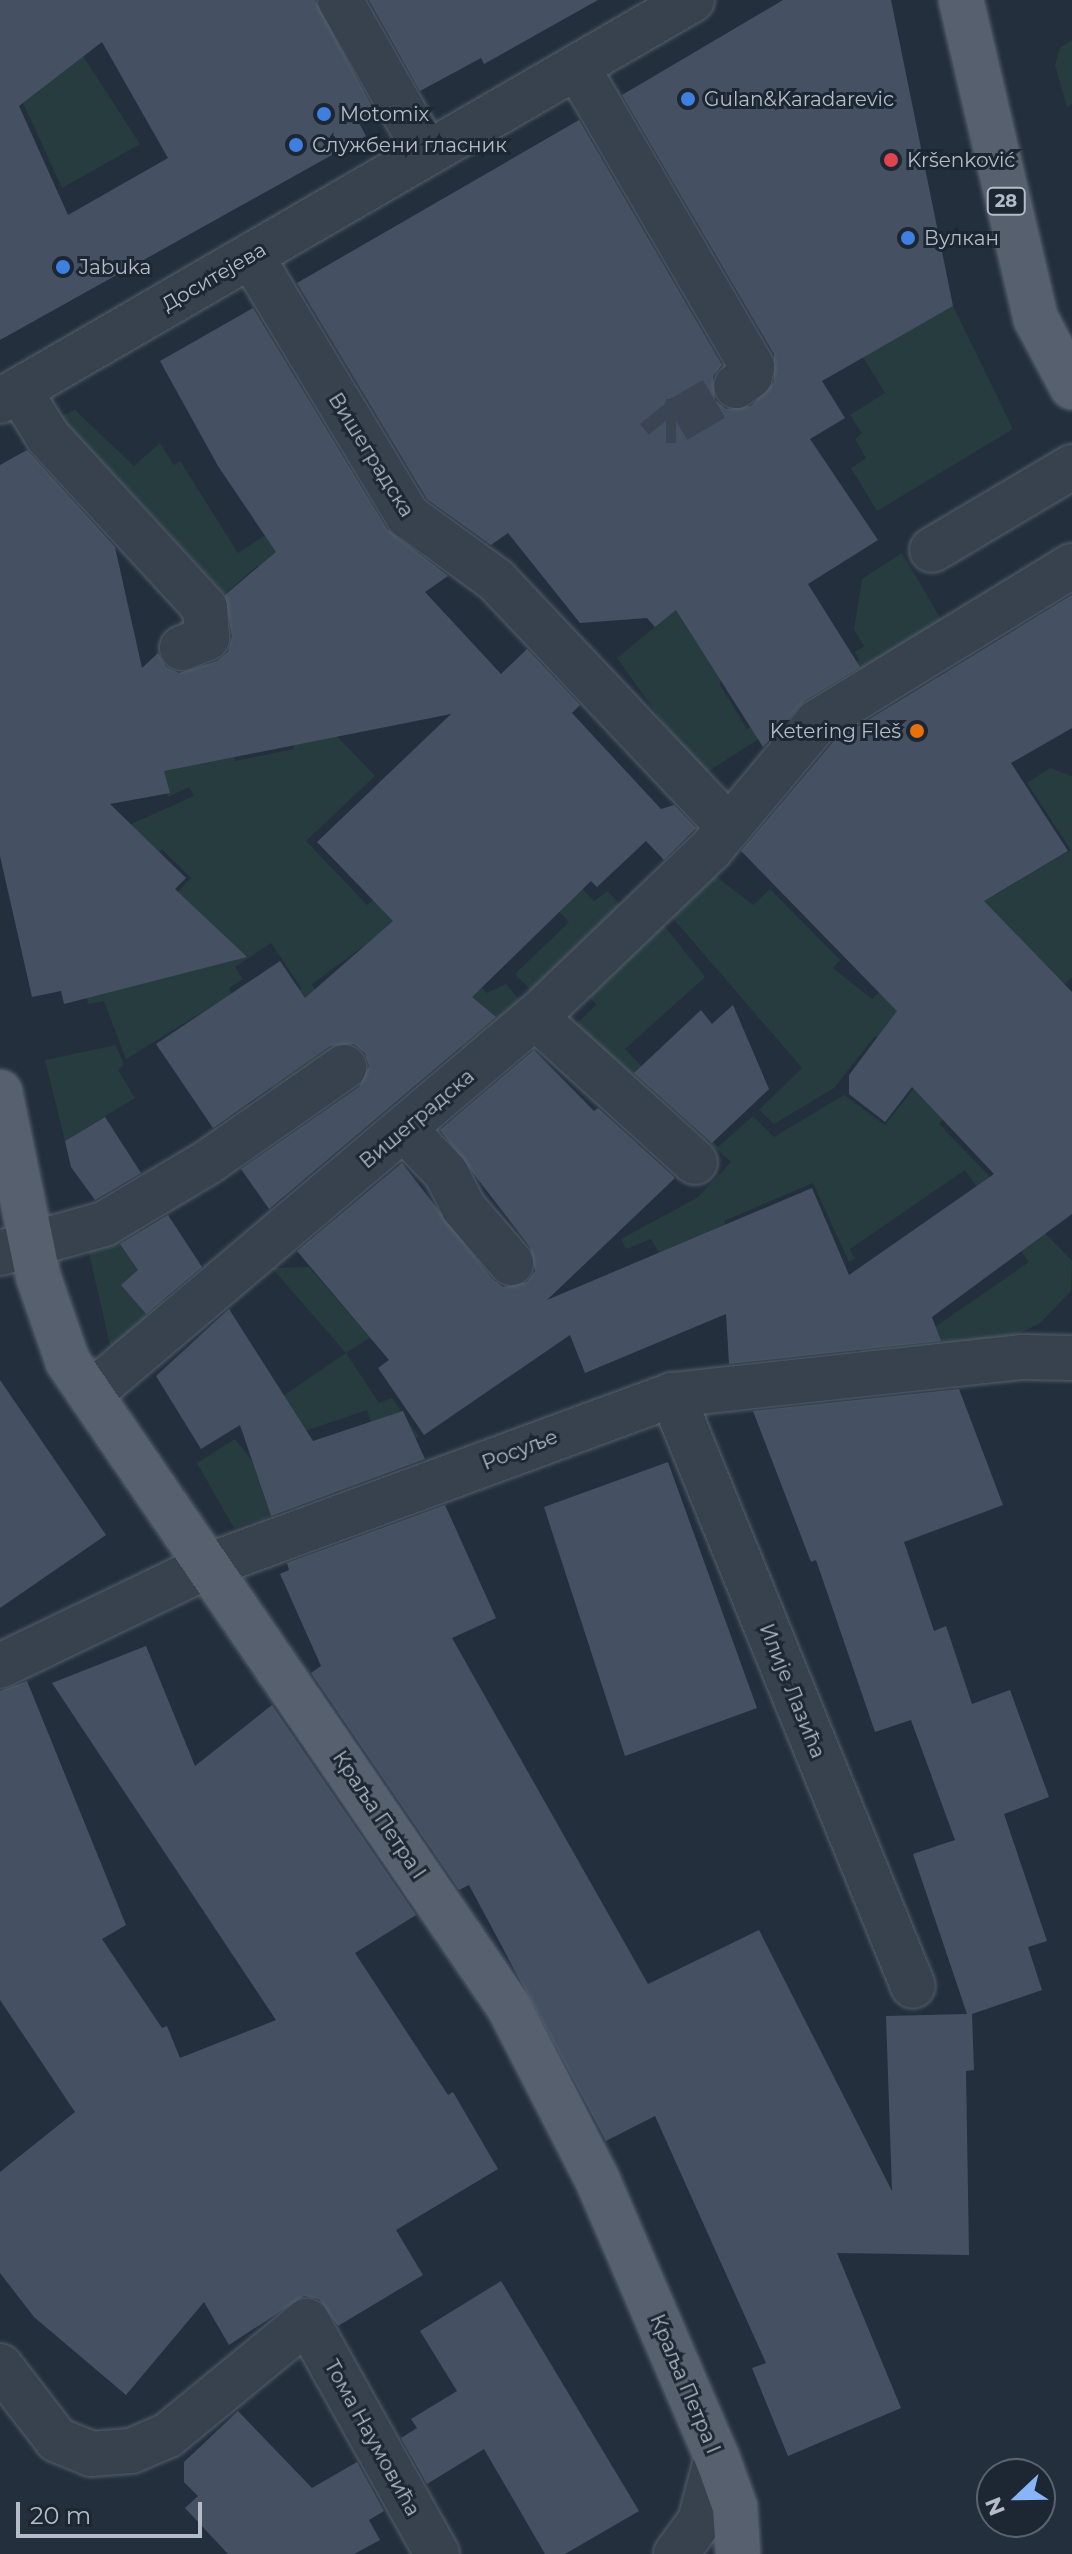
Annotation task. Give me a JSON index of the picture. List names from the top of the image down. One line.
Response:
{"streets":{"main road":["28","Краља Петра I"],"street":["Доситејева","Вишеградска","Росуље","Илије Лазића","Тома Наумовића"]},"crossings":[["Доситејева","Вишеградска"],["Вишеградска","Краља Петра I"],["Росуље","Илије Лазића"],["Росуље","Краља Петра I"]],"places":["Gulan&Karadarevic","Motomix","Службени гласник","Kršenković","Вулкан","Jabuka","Ketering Fleš"],"scale_bar":"20 m","north":"left"}
